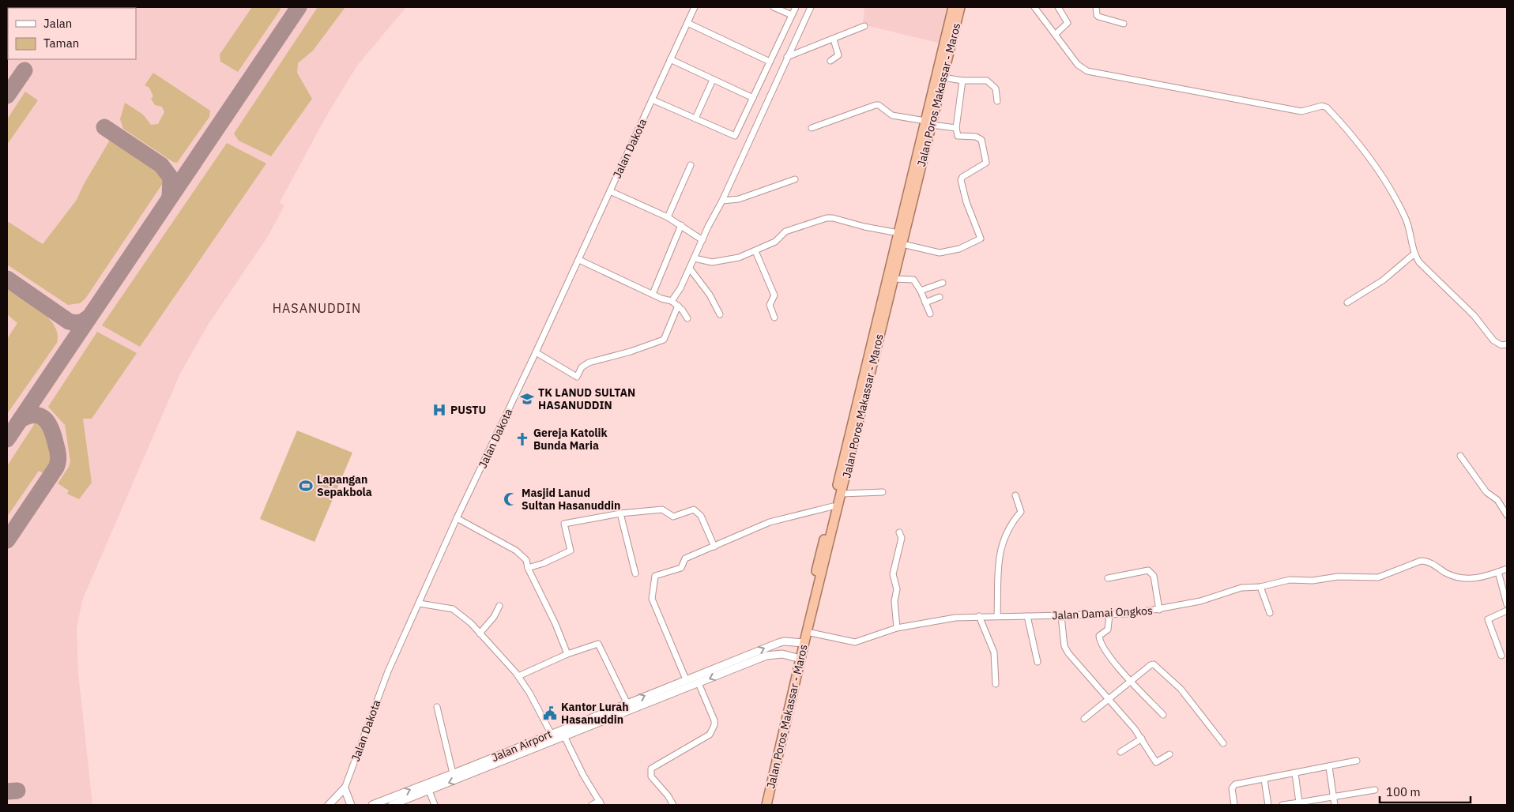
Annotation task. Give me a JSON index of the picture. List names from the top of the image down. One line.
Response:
{"streets":{"highway":["Jalan Poros Makassar - Maros"],"street":["Jalan Dakota","Jalan Damai Ongkos","Jalan Airport"]},"crossings":[["Jalan Poros Makassar - Maros","Jalan Damai Ongkos"],["Jalan Poros Makassar - Maros","Jalan Airport"]],"districts":["HASANUDDIN"],"places":{"school or university":["TK LANUD SULTAN HASANUDDIN"],"hospital":["PUSTU"],"church":["Gereja Katolik Bunda Maria"],"sports":["Lapangan Sepakbola"],"mosque":["Masjid Lanud Sultan Hasanuddin"],"public building":["Kantor Lurah Hasanuddin"]},"legend":["Jalan","Taman"],"scale_bar":"100 m"}
